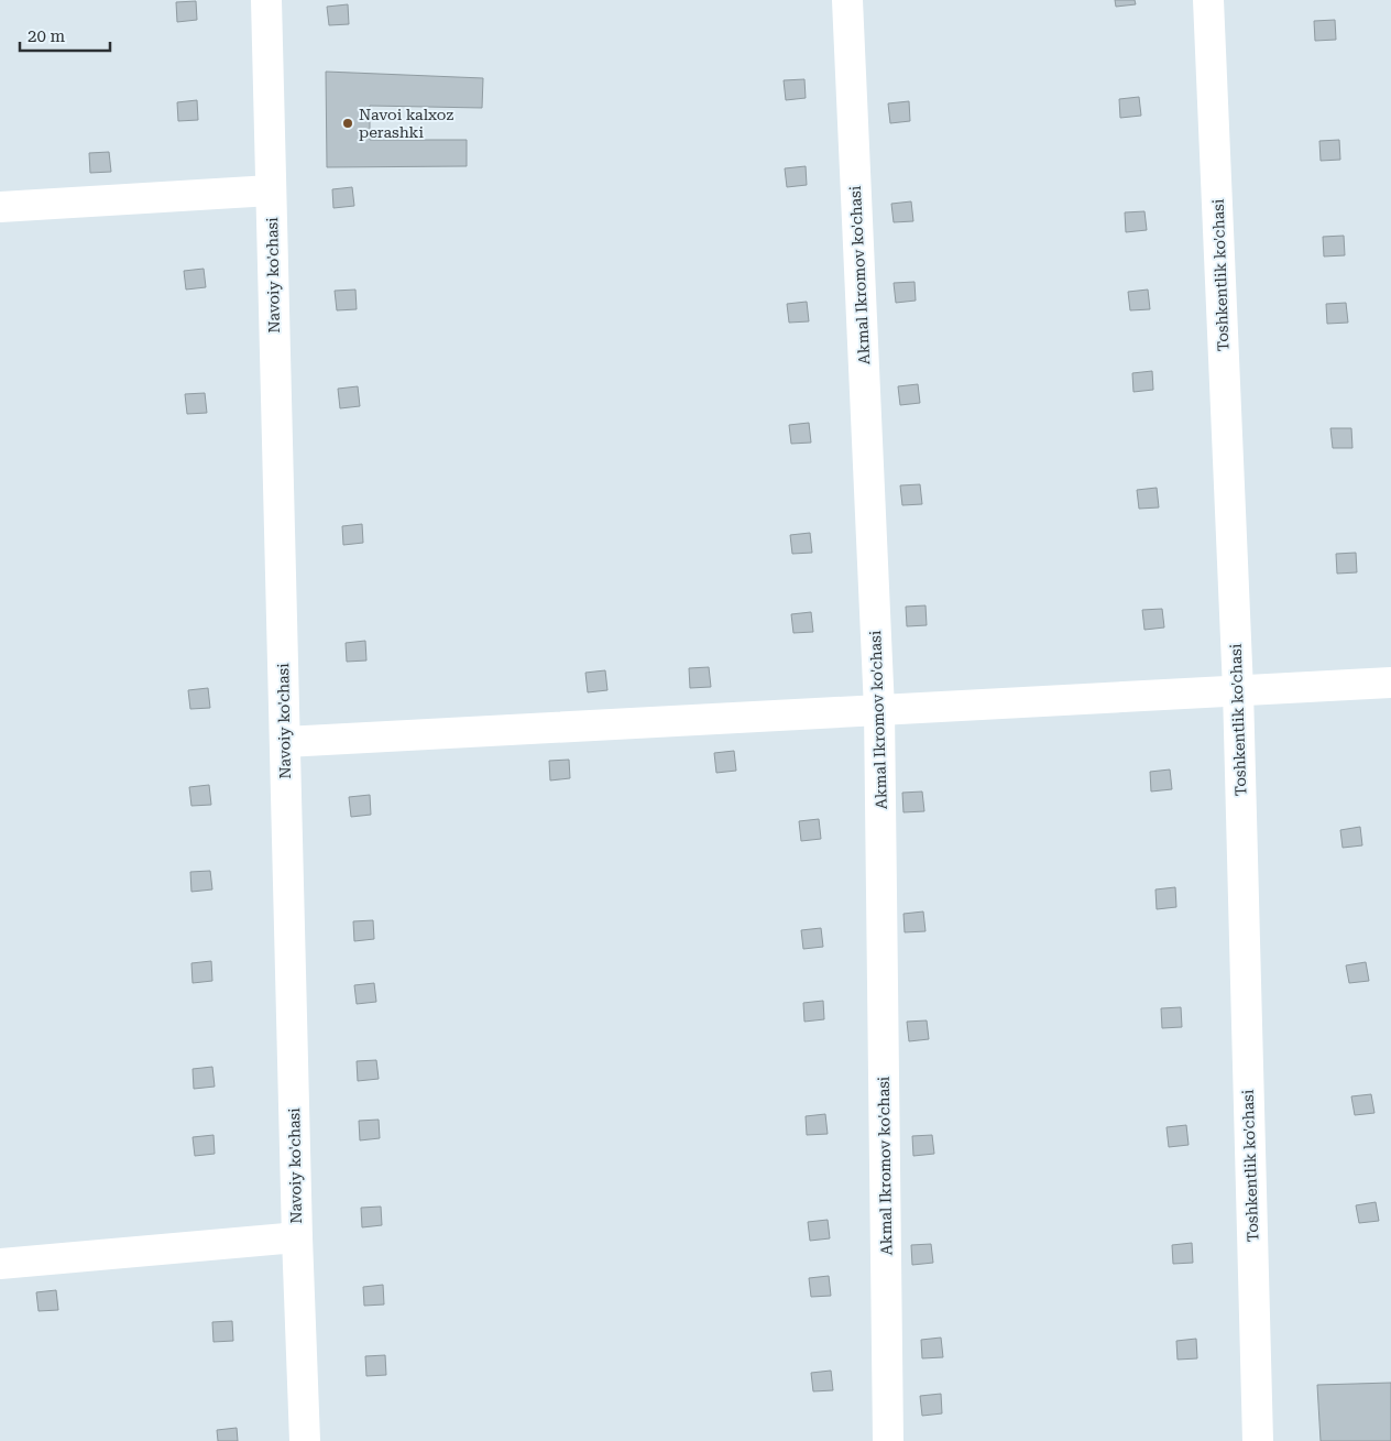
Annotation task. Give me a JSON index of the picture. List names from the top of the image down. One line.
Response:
{"streets":{"street":["Navoiy ko'chasi","Akmal Ikromov ko'chasi","Toshkentlik ko'chasi"]},"places":["Navoi kalxoz perashki"],"scale_bar":"20 m"}
